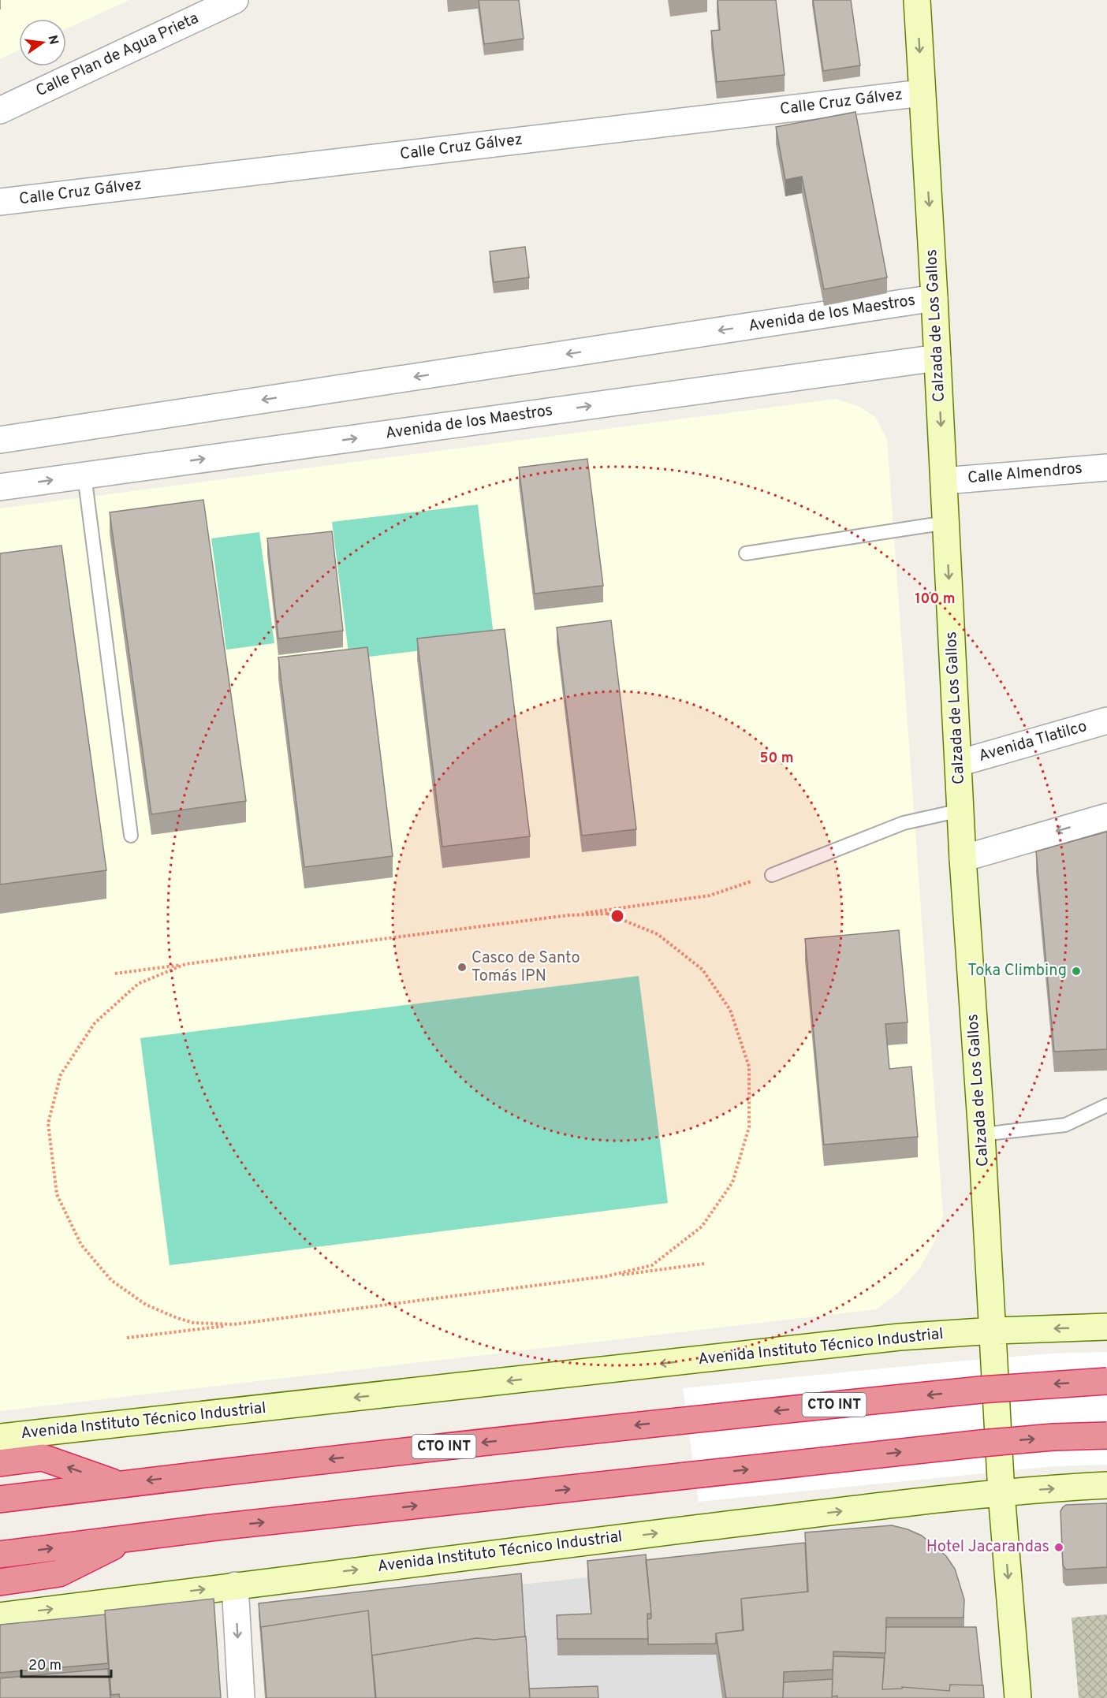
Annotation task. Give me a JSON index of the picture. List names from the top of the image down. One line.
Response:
{"streets":{"highway":["CTO INT"],"main road":["Calzada de Los Gallos","Avenida Instituto Técnico Industrial"],"street":["Calle Plan de Agua Prieta","Calle Cruz Gálvez","Avenida de los Maestros","Calle Almendros","Avenida Tlatilco"]},"crossings":[["Calle Cruz Gálvez","Calzada de Los Gallos"],["Avenida de los Maestros","Calzada de Los Gallos"],["Calzada de Los Gallos","Calle Almendros"],["Calzada de Los Gallos","Avenida Tlatilco"],["Calzada de Los Gallos","Avenida Instituto Técnico Industrial"]],"one_way":["Calzada de Los Gallos"],"places":["Casco de Santo Tomás IPN","Toka Climbing","Hotel Jacarandas"],"scale_bar":"20 m","north":"right","rings":["100 m","50 m"]}
